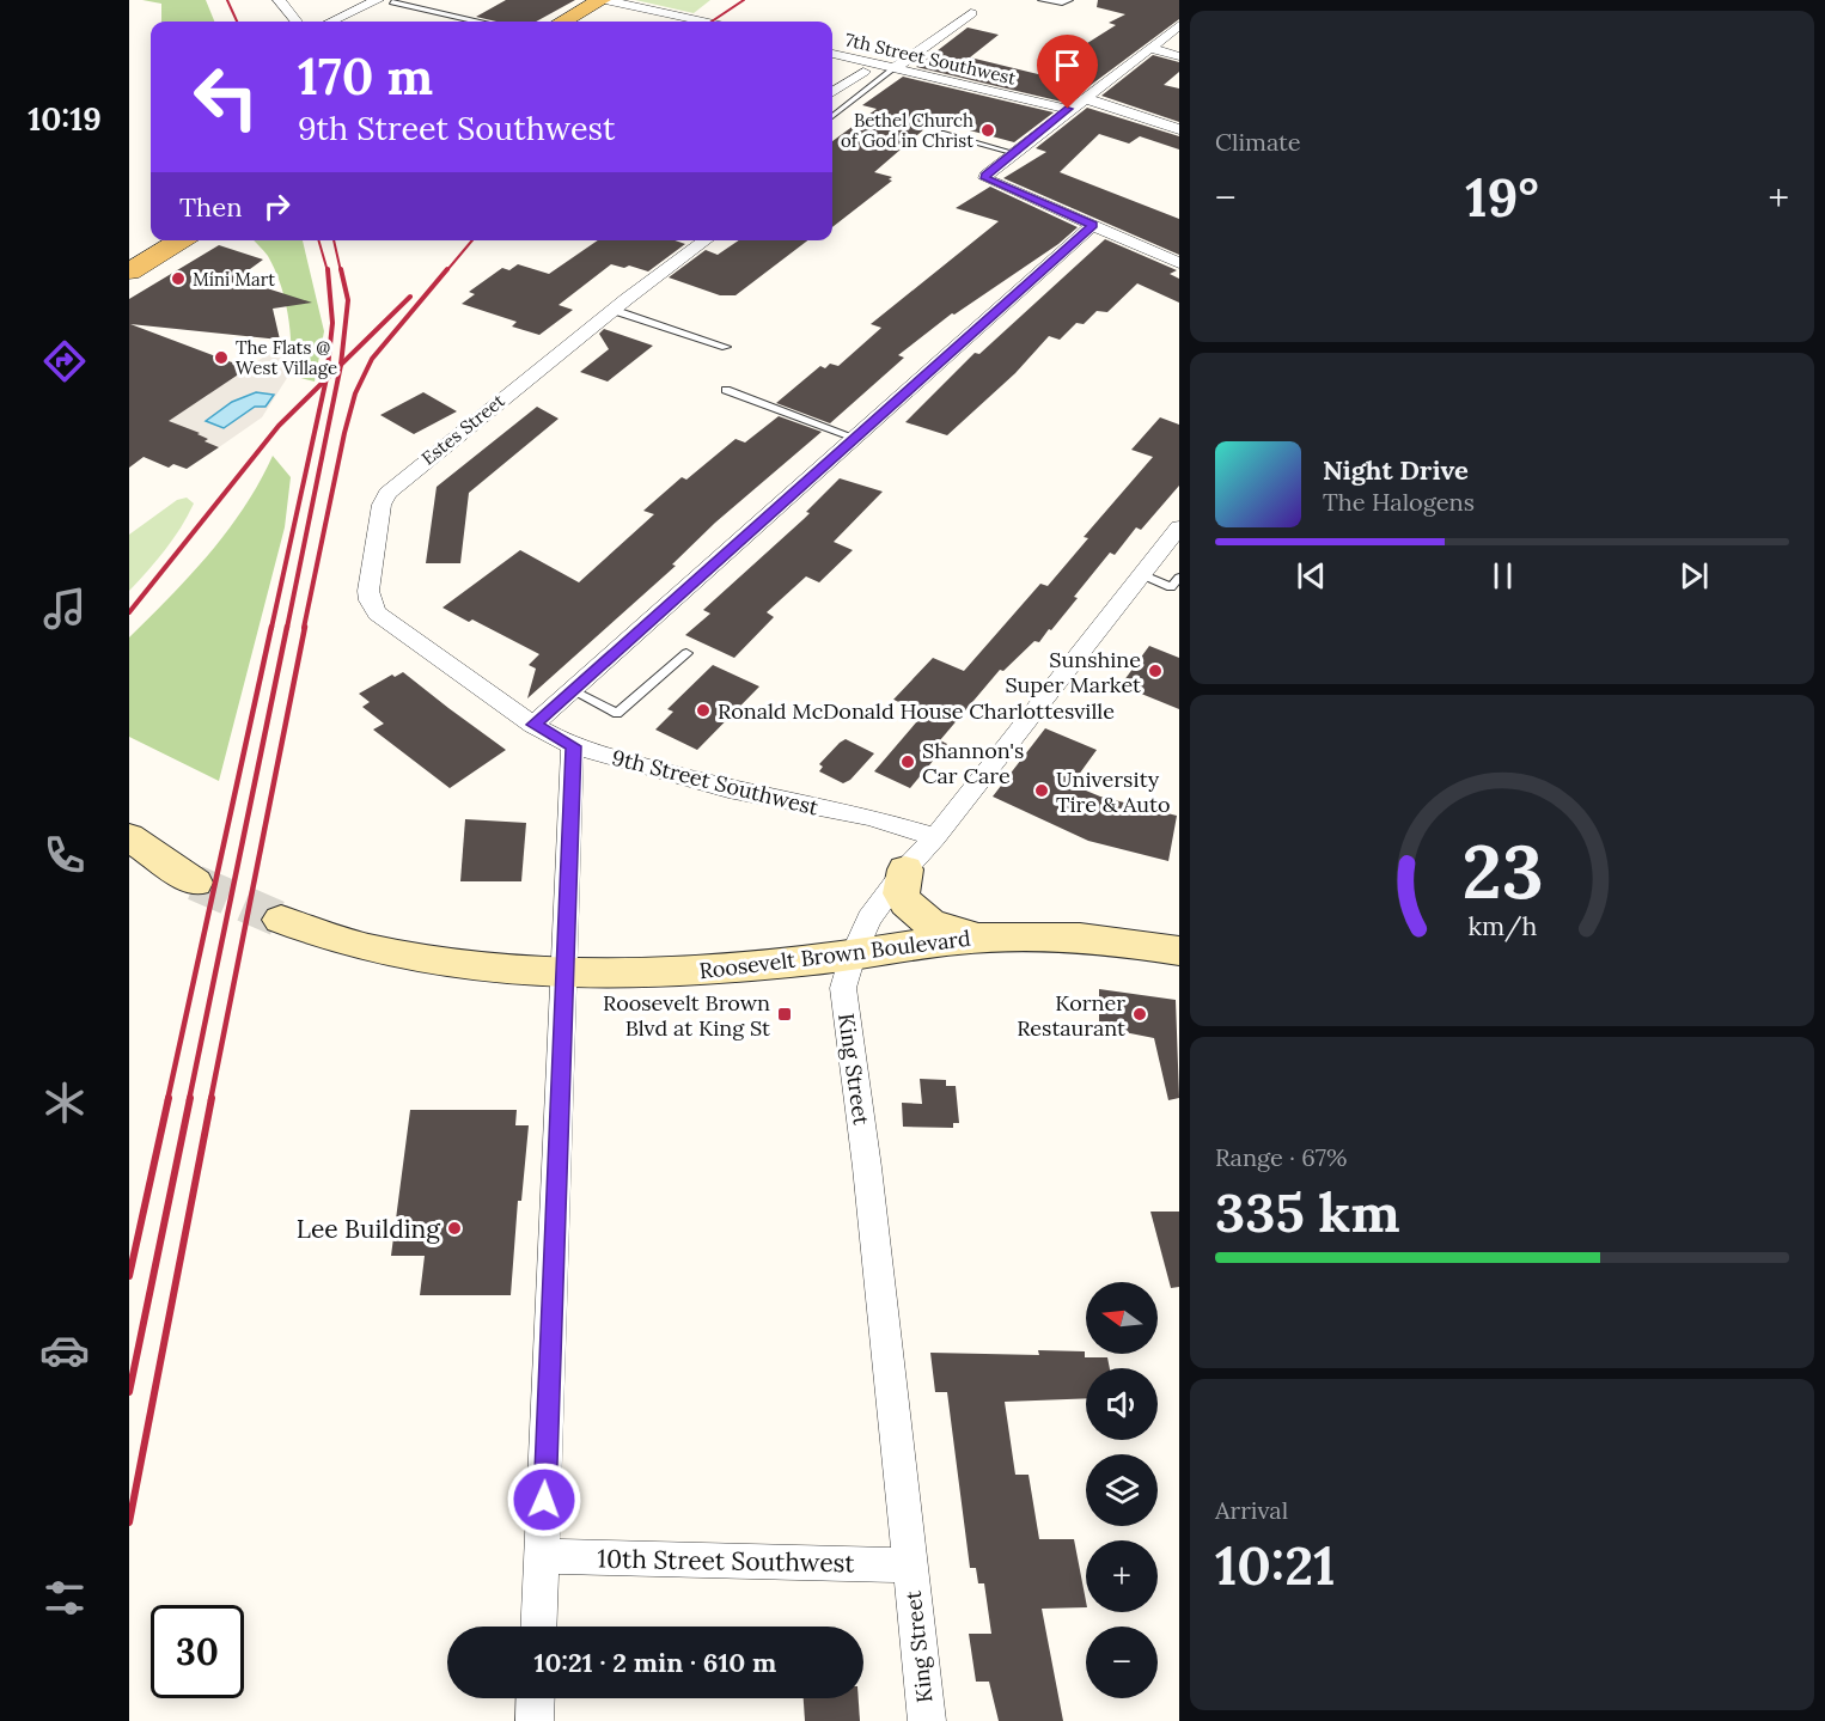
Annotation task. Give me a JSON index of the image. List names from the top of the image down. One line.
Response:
{"streets":{"main road":["Roosevelt Brown Boulevard"],"street":["7th Street Southwest","Estes Street","9th Street Southwest","King Street","10th Street Southwest"]},"crossings":[["Estes Street","9th Street Southwest"],["9th Street Southwest","King Street"],["Roosevelt Brown Boulevard","King Street"],["King Street","10th Street Southwest"]],"places":{"other":["Bethel Church of God in Christ","Mini Mart","The Flats @ West Village","Sunshine Super Market","Ronald McDonald House Charlottesville","Shannon's Car Care","University Tire & Auto","Korner Restaurant","Lee Building"],"transit":["Roosevelt Brown Blvd at King St"]},"north":"left","page":{"tabs":"10:19","tile":["Climate",["Range · 67%","335 km"],["Arrival","10:21"]],"turn":["170 m","9th Street Southwest"],"heat":["−","19°","+"],"then":"Then","song":["Night Drive","The Halogens"],"map_buttons":["+","−"],"limit":"30","trip":"10:21 · 2 min · 610 m","gauge":["23","km/h"]}}
